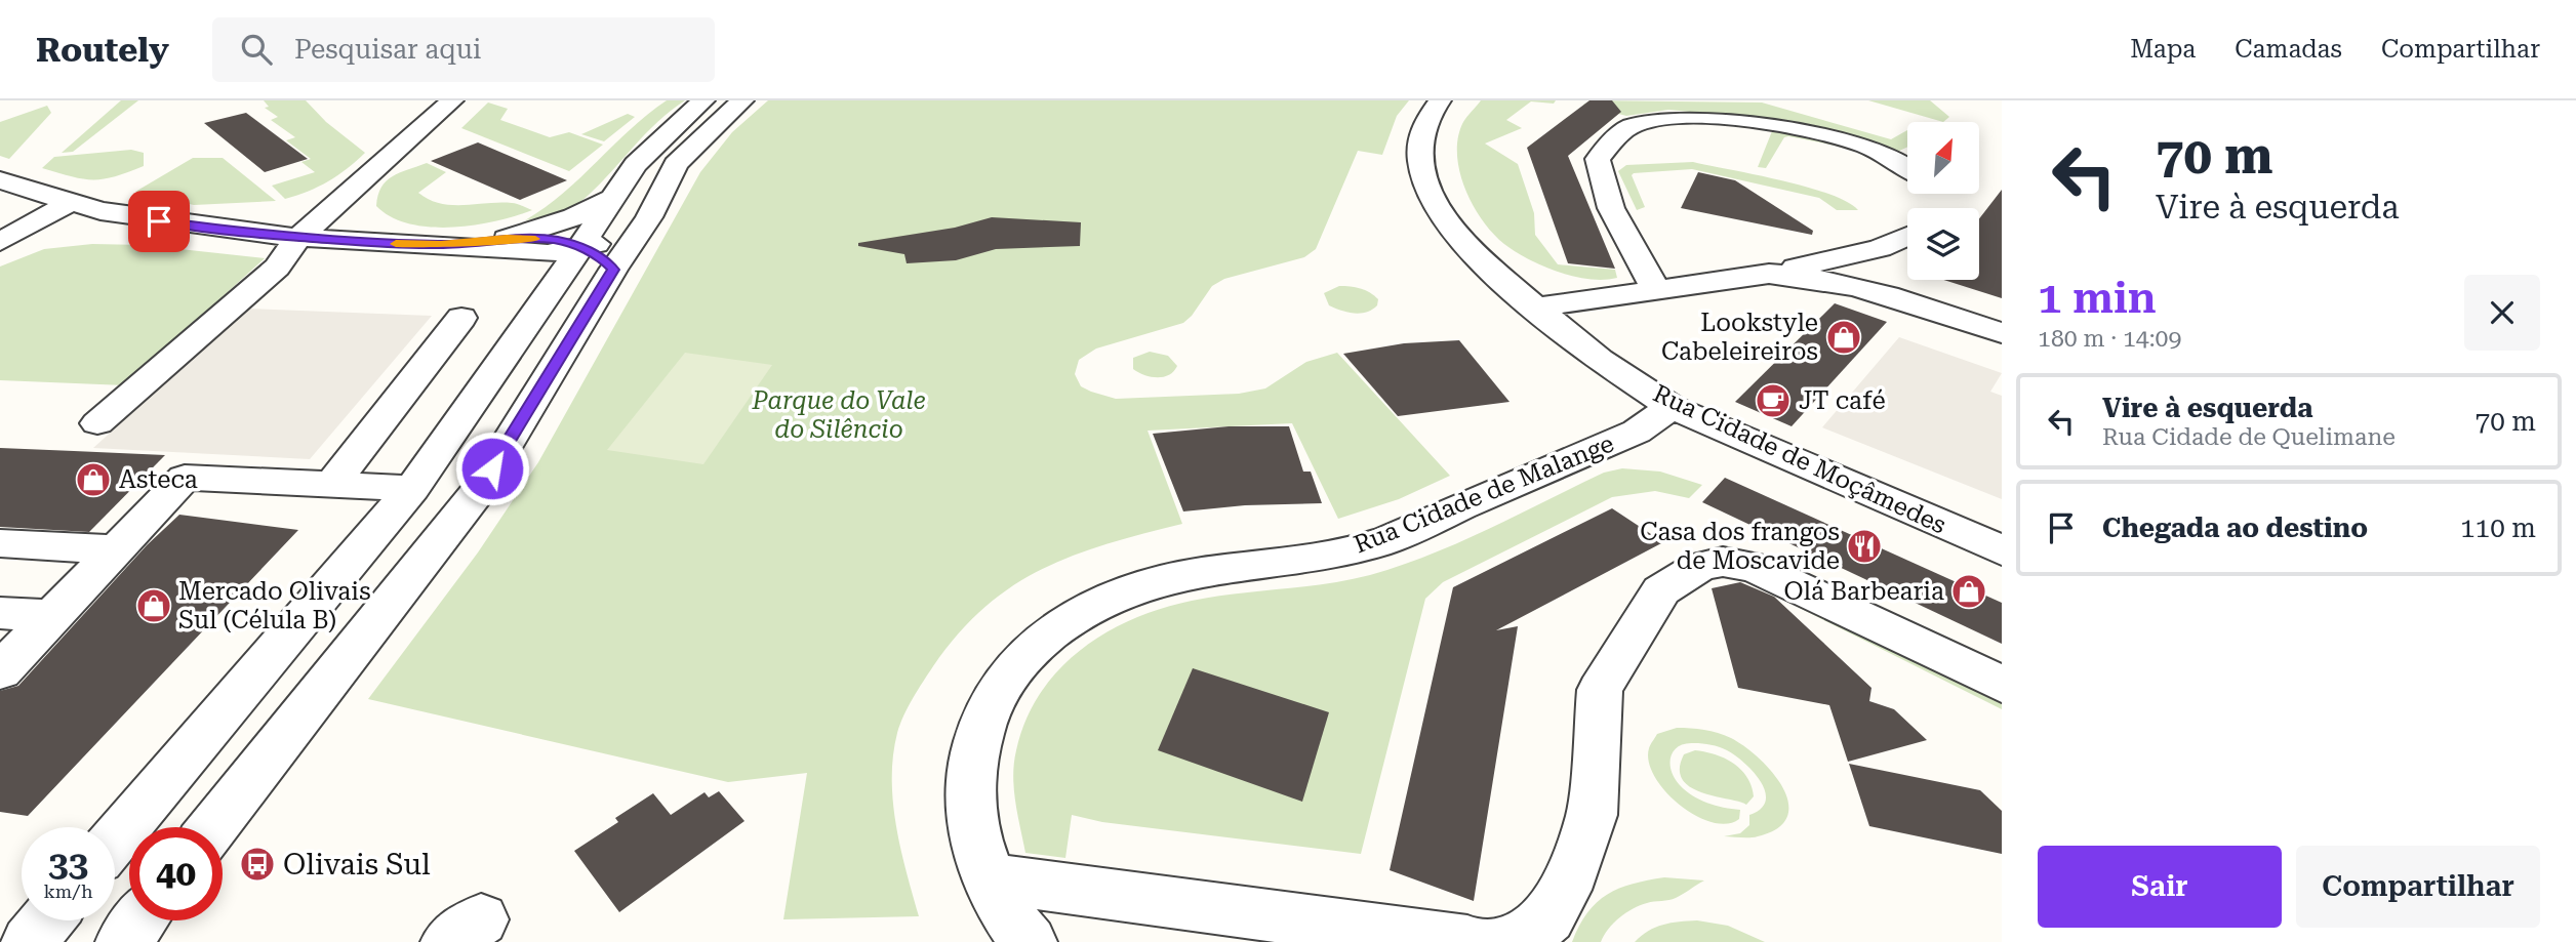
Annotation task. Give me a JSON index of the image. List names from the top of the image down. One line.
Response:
{"streets":{"street":["Rua Cidade de Moçâmedes","Rua Cidade de Malange"]},"crossings":[["Rua Cidade de Moçâmedes","Rua Cidade de Malange"]],"parks":["Parque do Vale do Silêncio"],"places":{"shop":["Lookstyle Cabeleireiros","Asteca","Olá Barbearia","Mercado Olivais Sul (Célula B)"],"cafe":["JT café"],"restaurant":["Casa dos frangos de Moscavide"],"bus stop":["Olivais Sul"]},"north":"top right","page":{"header":"Routely","search":"Pesquisar aqui","nav":["Mapa","Camadas","Compartilhar"],"turn":["70 m","Vire à esquerda"],"heading":["1 min","180 m · 14:09"],"list":[{"name":"Vire à esquerda","note":"Rua Cidade de Quelimane","value":"70 m"},{"name":"Chegada ao destino","value":"110 m"}],"speed":"33 km/h","limit":"40","buttons":["Sair","Compartilhar"]}}
